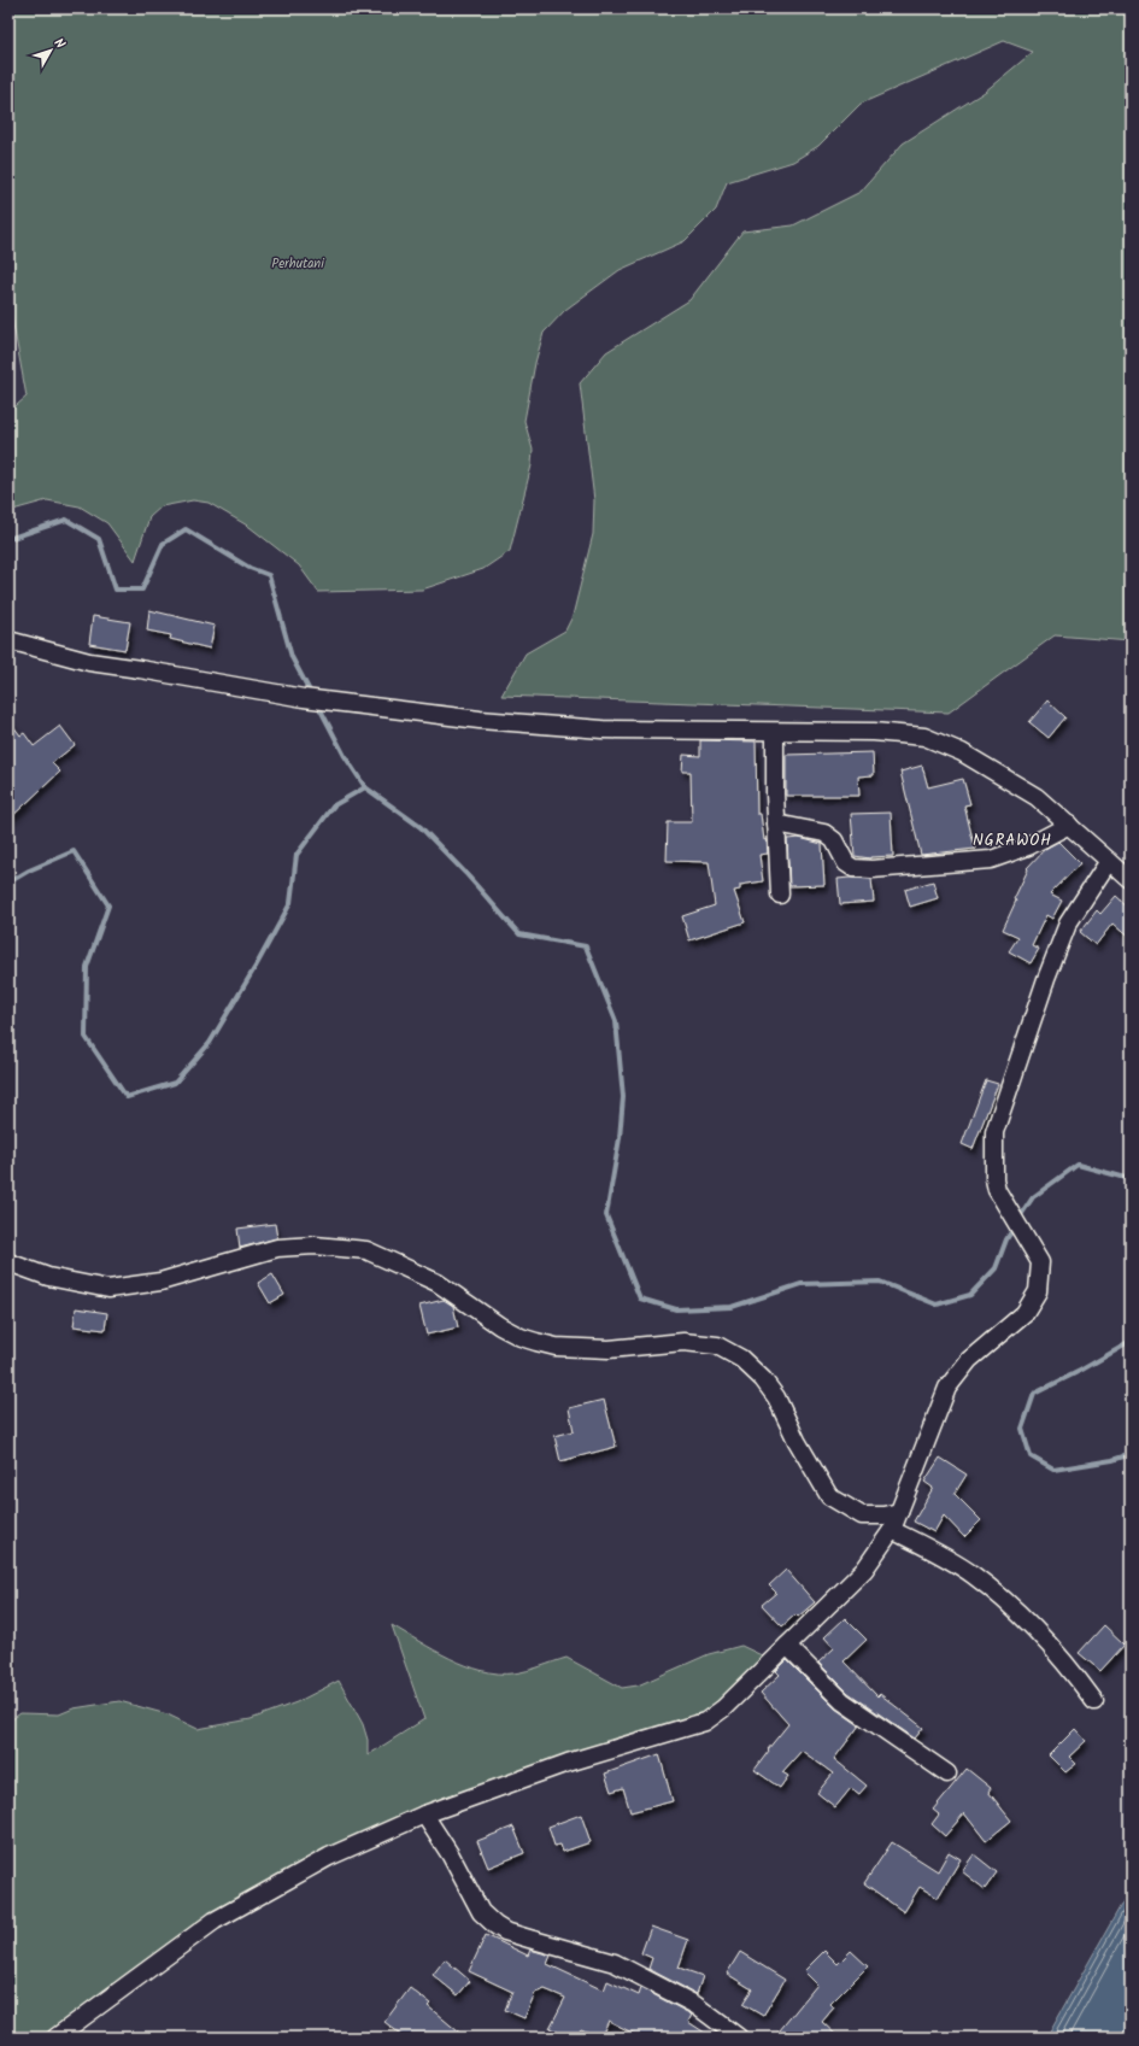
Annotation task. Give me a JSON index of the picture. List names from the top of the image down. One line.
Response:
{"districts":["NGRAWOH"],"parks":["Perhutani"],"north":"top right"}
